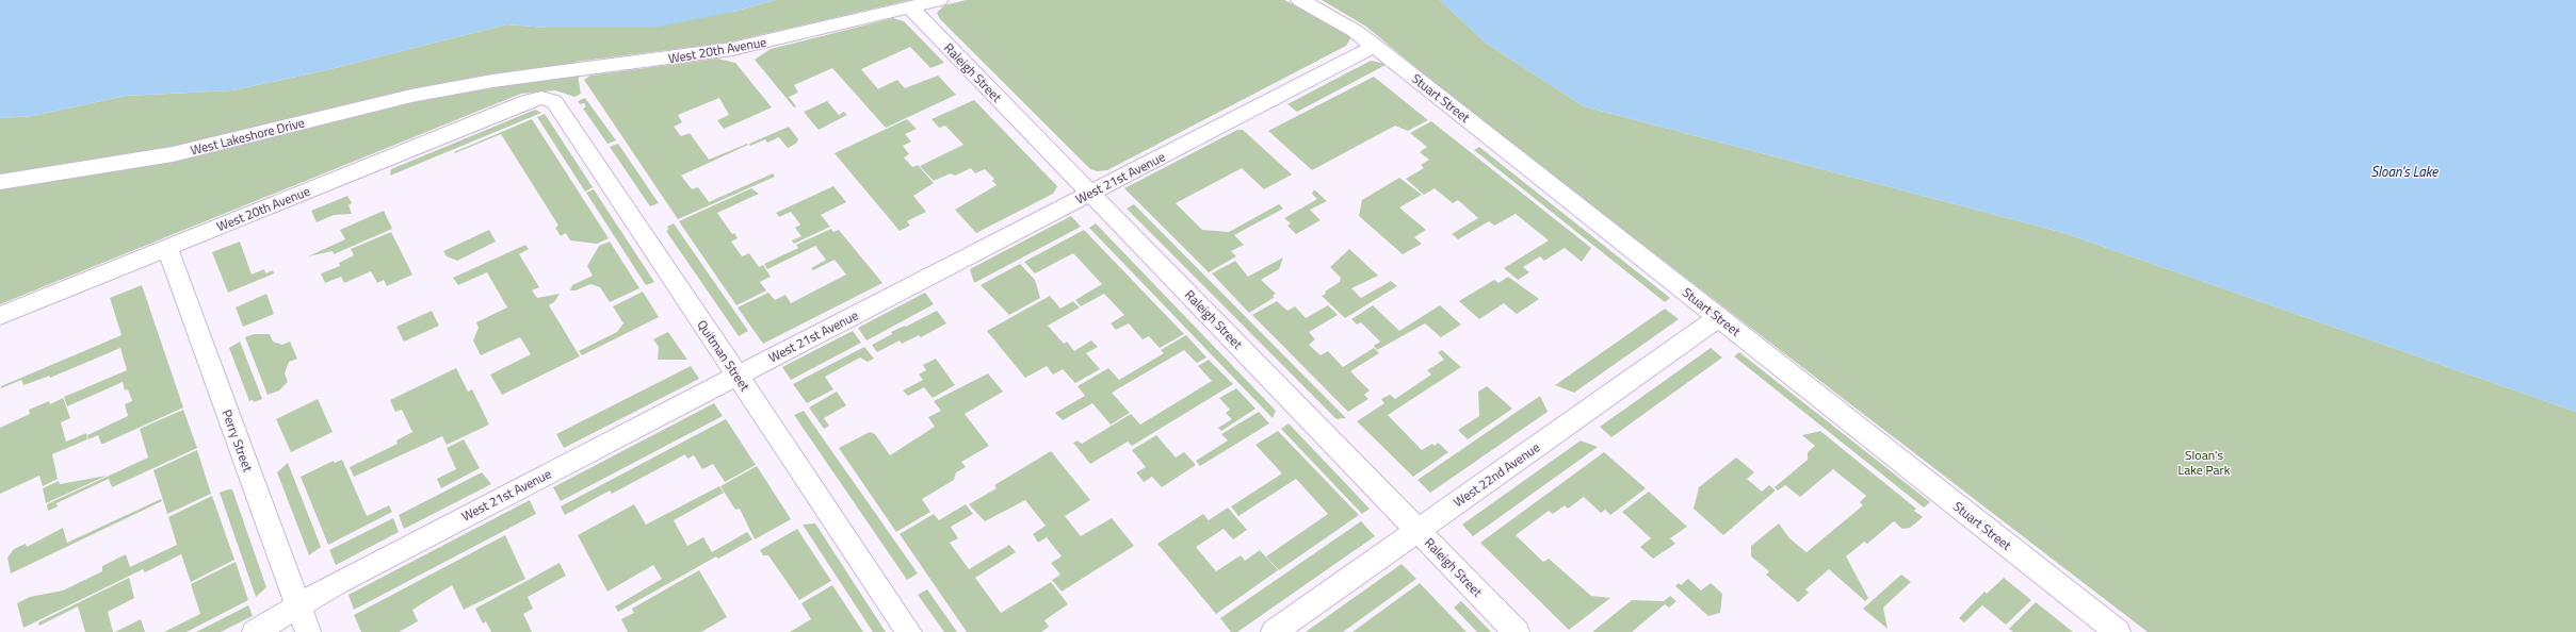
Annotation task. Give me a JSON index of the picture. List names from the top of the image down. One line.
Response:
{"streets":{"street":["West 20th Avenue","Raleigh Street","Stuart Street","West Lakeshore Drive","West 21st Avenue","Quitman Street","Perry Street","West 22nd Avenue"]},"crossings":[["West 20th Avenue","Raleigh Street"],["West 20th Avenue","West Lakeshore Drive"],["West 20th Avenue","Quitman Street"],["West 20th Avenue","Perry Street"],["Raleigh Street","West 21st Avenue"],["Raleigh Street","West 22nd Avenue"],["Stuart Street","West 21st Avenue"],["Stuart Street","West 22nd Avenue"],["West 21st Avenue","Quitman Street"],["West 21st Avenue","Perry Street"]],"water":["Sloan's Lake"],"parks":["Sloan's Lake Park"]}
